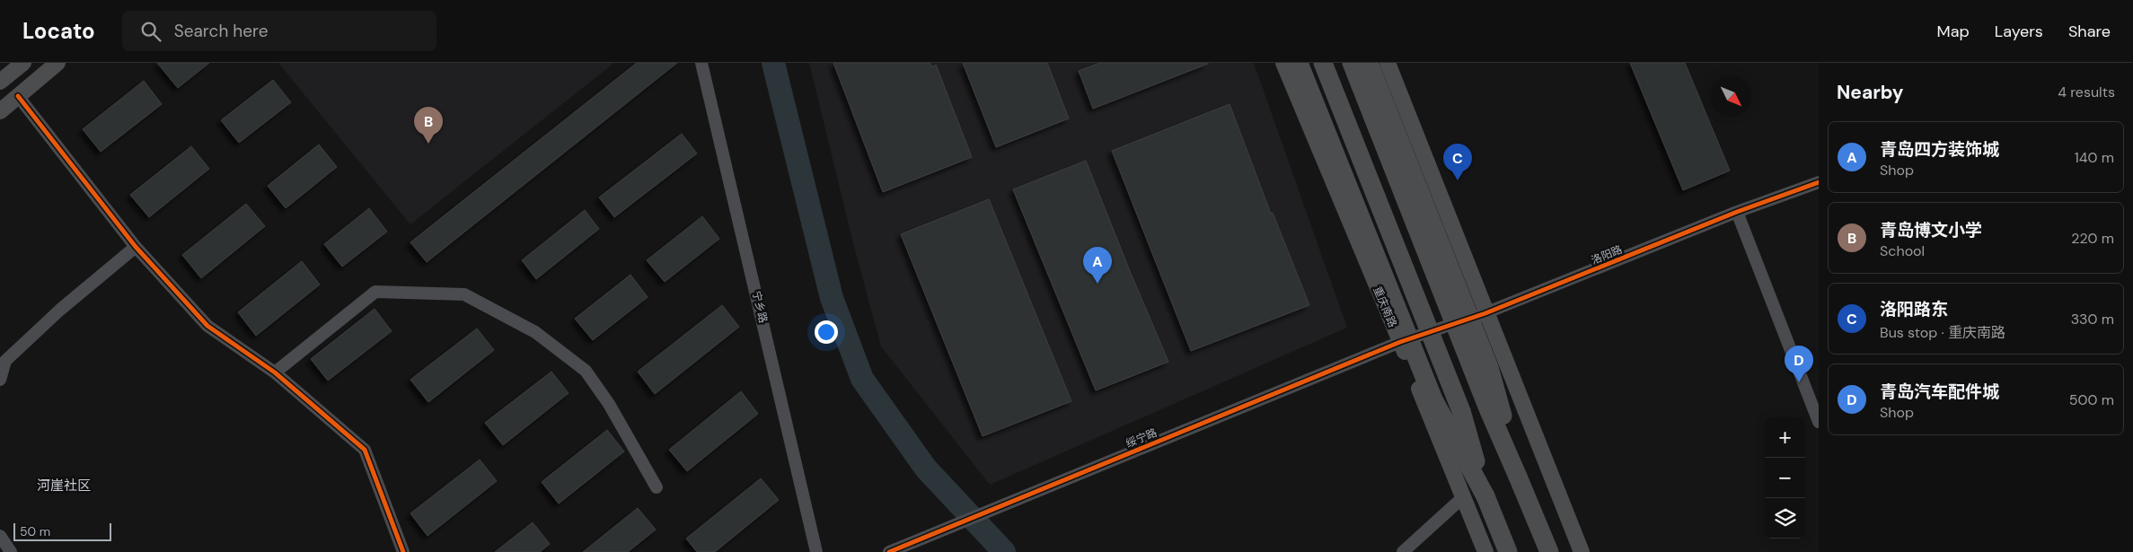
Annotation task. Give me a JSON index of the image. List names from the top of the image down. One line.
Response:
{"streets":{"main road":["重庆南路"],"street":["洛阳路","宁乡路","绥宁路"]},"crossings":[["洛阳路","重庆南路"],["洛阳路","绥宁路"],["重庆南路","绥宁路"]],"districts":["河崖社区"],"scale_bar":"50 m","north":"bottom right","page":{"header":"Locato","search":"Search here","nav":["Map","Layers","Share"],"heading":["Nearby","4 results"],"pins":["B","C","A","D"],"list":[{"mark":"A","name":"青岛四方装饰城","note":"Shop","value":"140 m"},{"mark":"B","name":"青岛博文小学","note":"School","value":"220 m"},{"mark":"C","name":"洛阳路东","note":"Bus stop · 重庆南路","value":"330 m"},{"mark":"D","name":"青岛汽车配件城","note":"Shop","value":"500 m"}],"map_buttons":["+","−"],"scale":"50 m"}}
